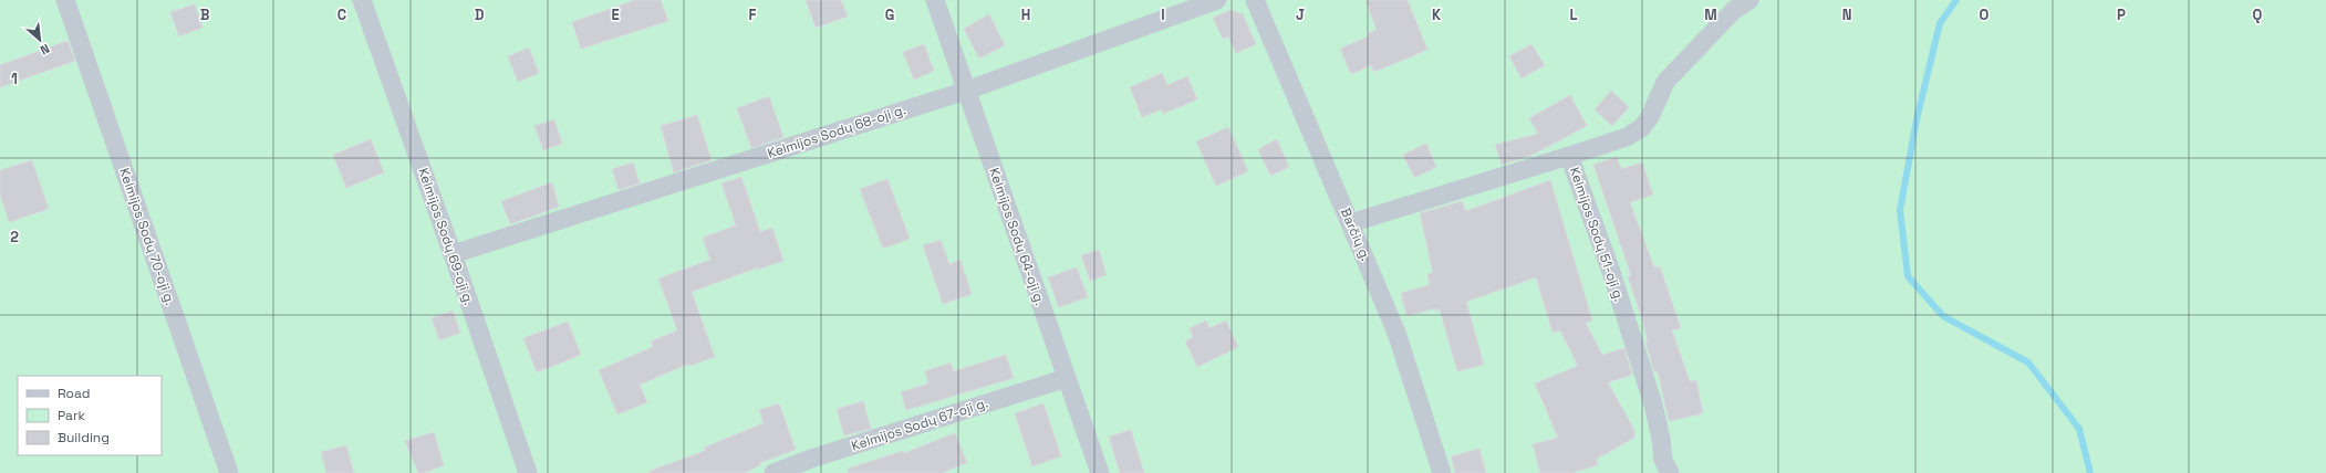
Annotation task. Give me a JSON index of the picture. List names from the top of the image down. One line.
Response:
{"streets":{"street":["Kelmijos Sodų 68-oji g.","Barčių g.","Kelmijos Sodų 51-oji g.","Kelmijos Sodų 70-oji g.","Kelmijos Sodų 69-oji g.","Kelmijos Sodų 64-oji g.","Kelmijos Sodų 67-oji g."]},"crossings":[["Kelmijos Sodų 68-oji g.","Kelmijos Sodų 69-oji g."],["Kelmijos Sodų 68-oji g.","Kelmijos Sodų 64-oji g."],["Kelmijos Sodų 64-oji g.","Kelmijos Sodų 67-oji g."]],"legend":["Road","Park","Building"],"north":"bottom right","grid":{"columns":["B","C","D","E","F","G","H","I","J","K","L","M","N","O","P","Q"],"rows":["1","2"]}}
